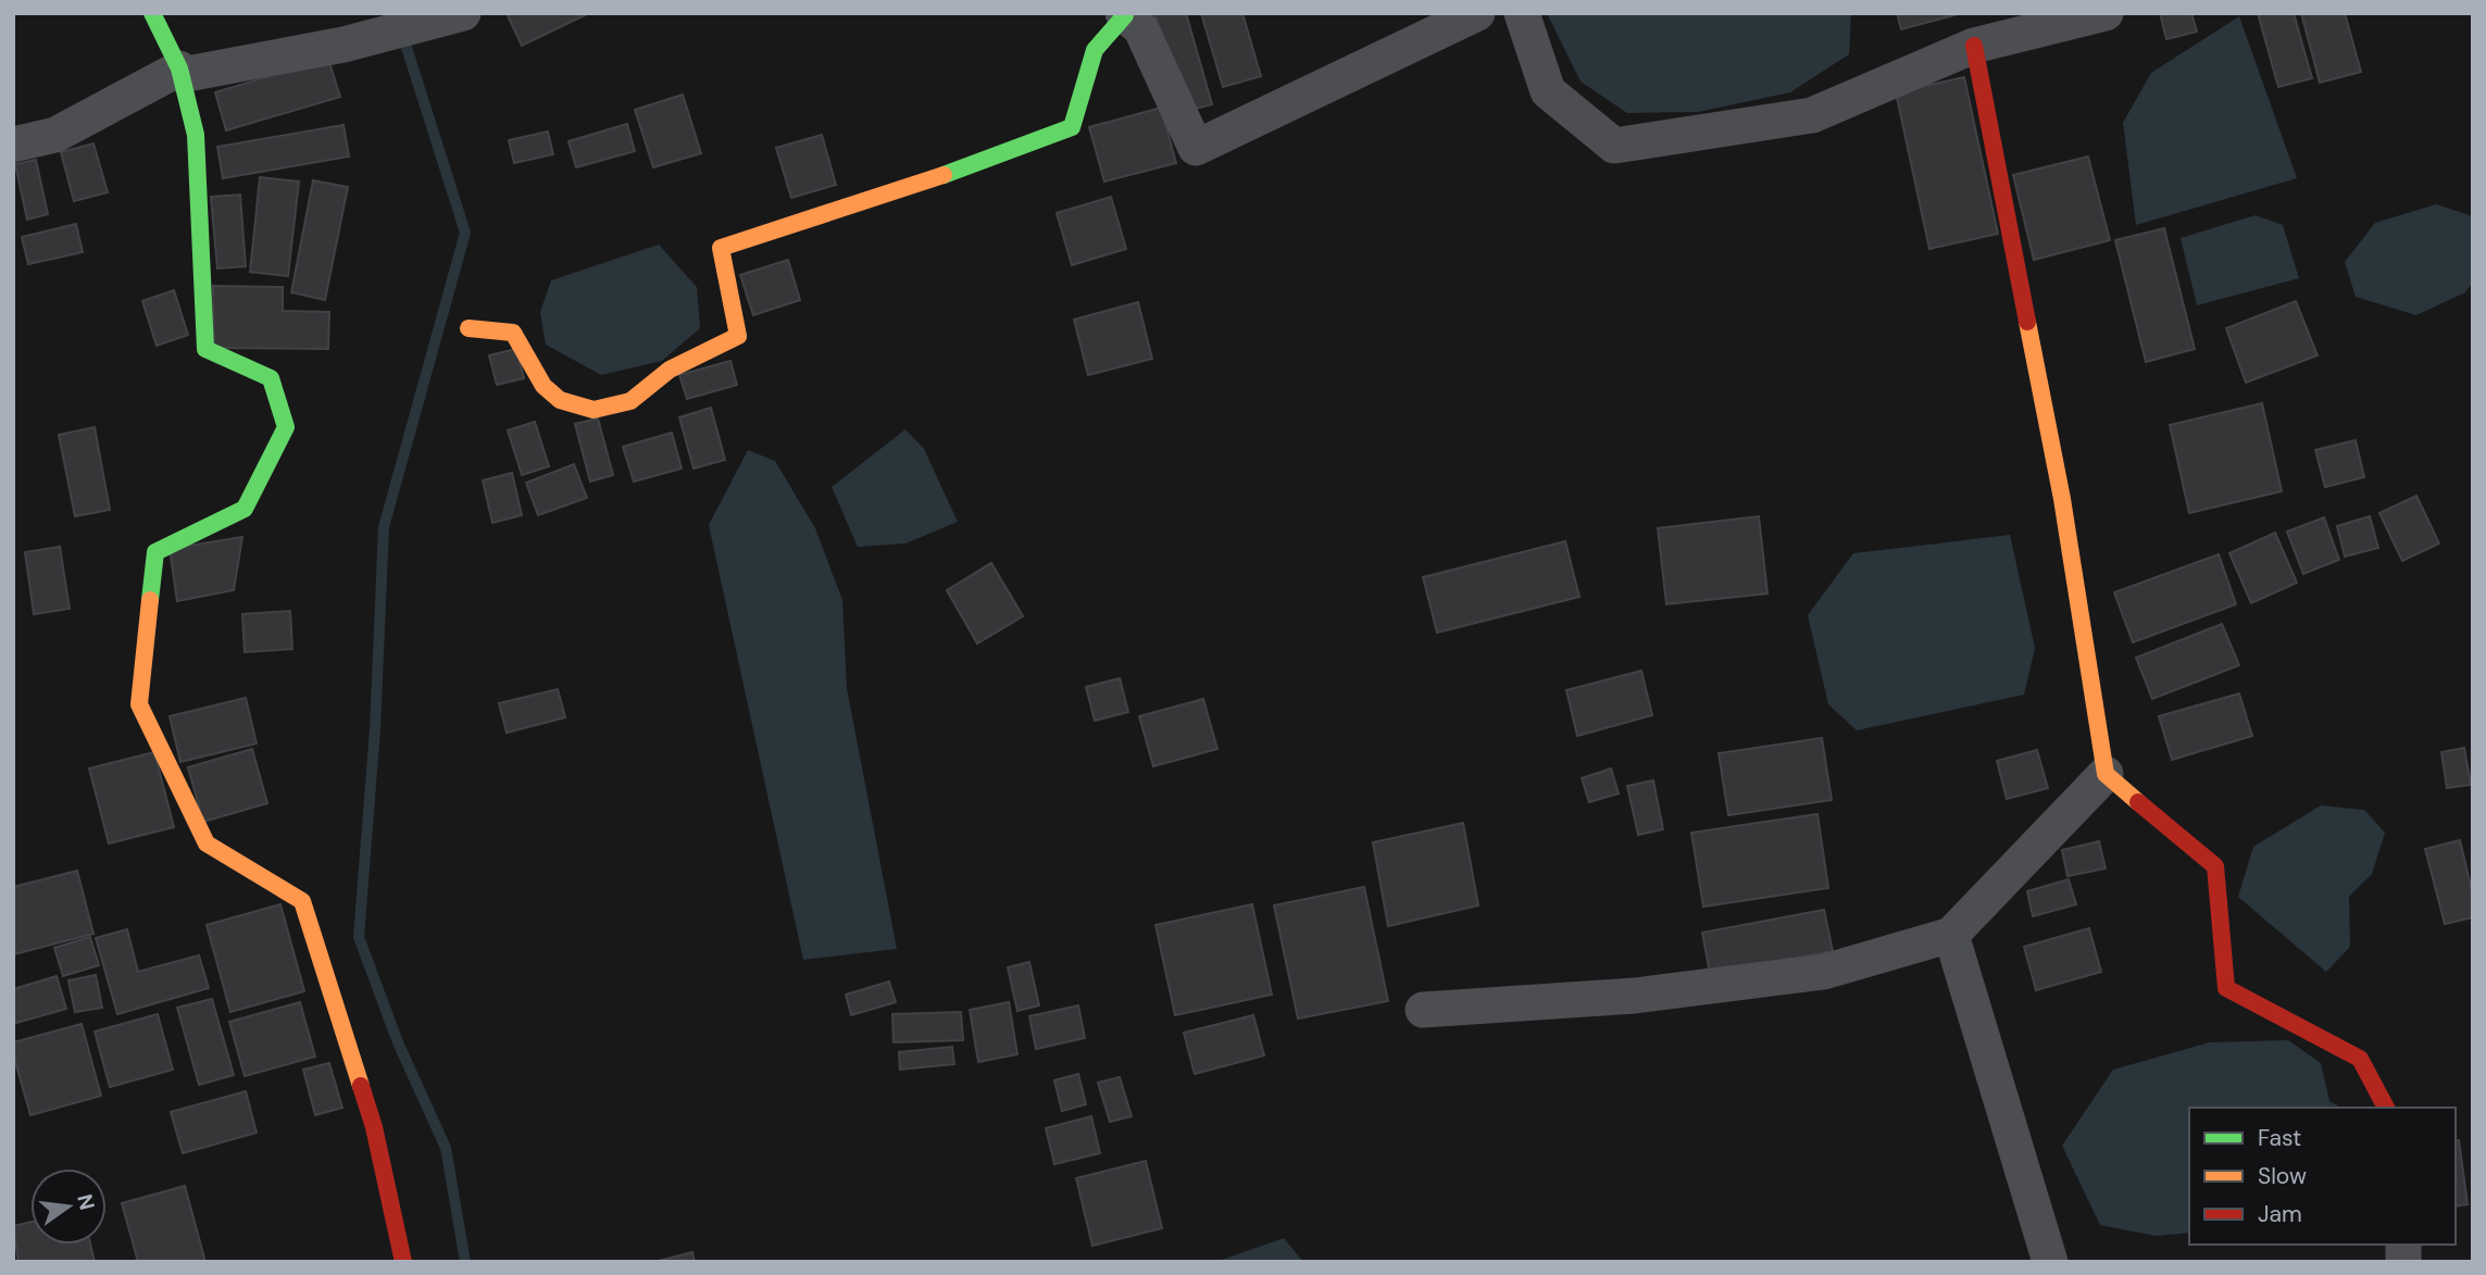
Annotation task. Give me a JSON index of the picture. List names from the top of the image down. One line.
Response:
{"legend":["Fast","Slow","Jam"],"north":"right"}
